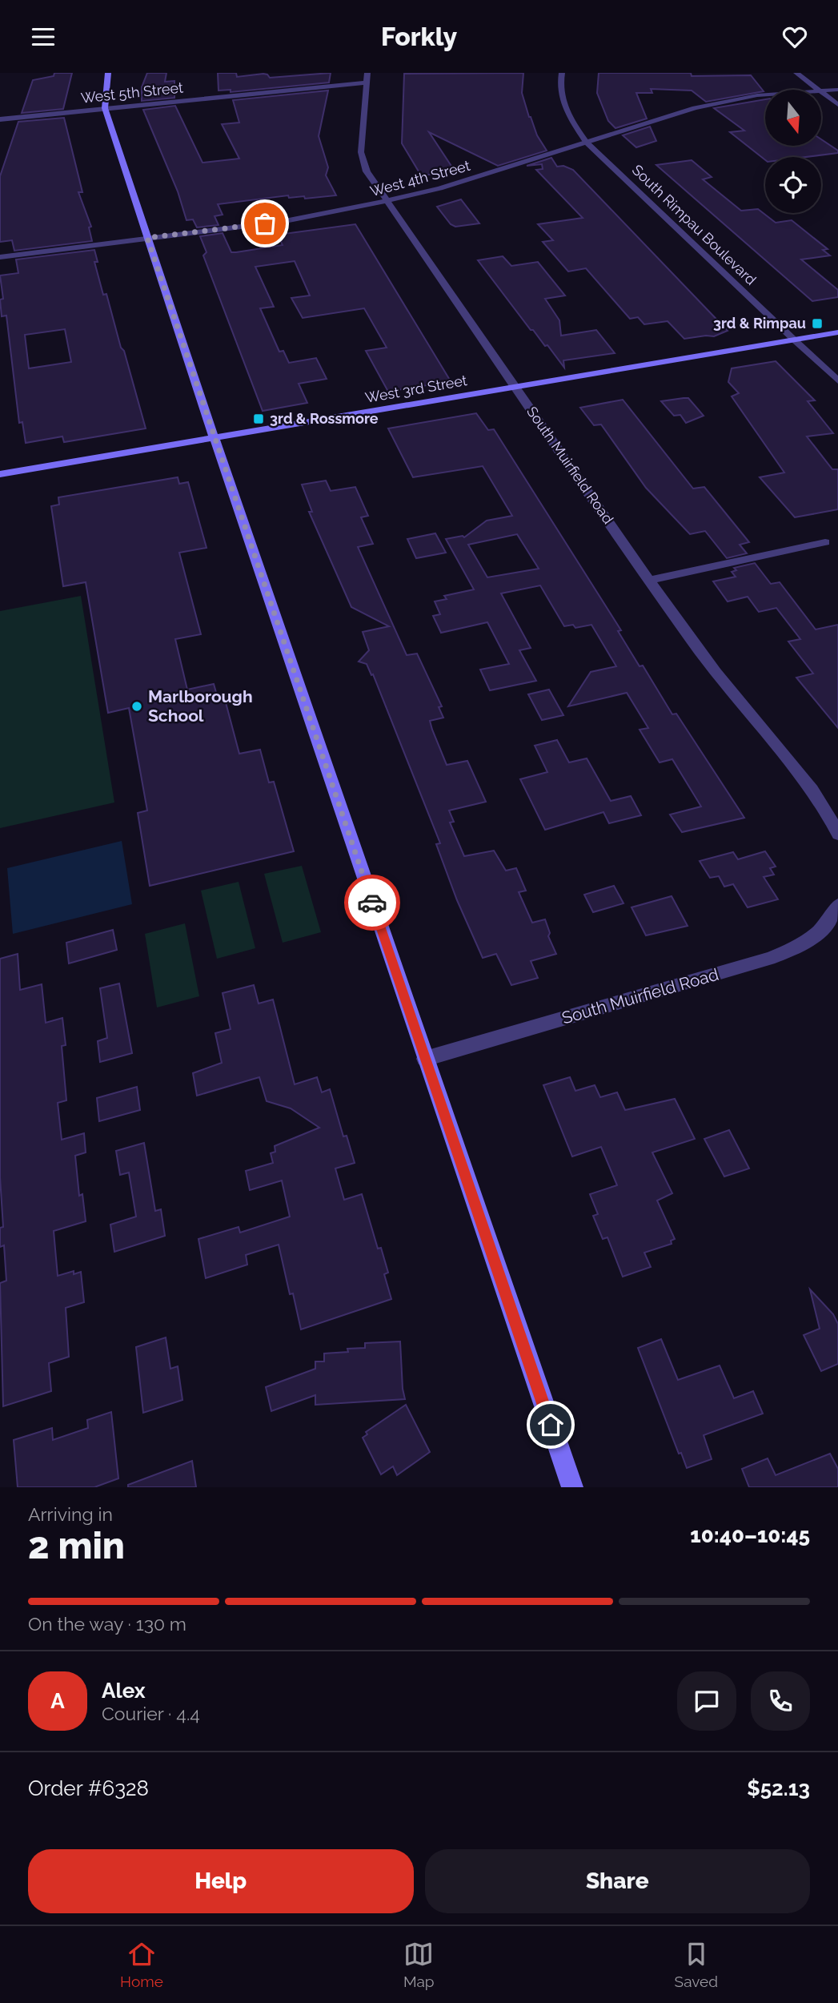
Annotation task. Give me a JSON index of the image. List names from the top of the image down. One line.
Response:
{"streets":{"main road":["West 3rd Street"],"street":["West 5th Street","West 4th Street","South Rimpau Boulevard","South Muirfield Road"]},"crossings":[["West 5th Street","South Muirfield Road"],["West 4th Street","South Rimpau Boulevard"],["West 4th Street","South Muirfield Road"],["South Rimpau Boulevard","West 3rd Street"],["West 3rd Street","South Muirfield Road"]],"places":{"transit":["3rd & Rimpau","3rd & Rossmore"],"other":["Marlborough School"]},"north":"bottom","page":{"header":"Forkly","heading":["2 min","Arriving in","10:40–10:45"],"panel":["Alex","Courier · 4.4","Order #6328","$52.13"],"bar":"On the way · 130 m","round":"A","buttons":["Help","Share"],"tabs":["Home","Map","Saved"]}}
